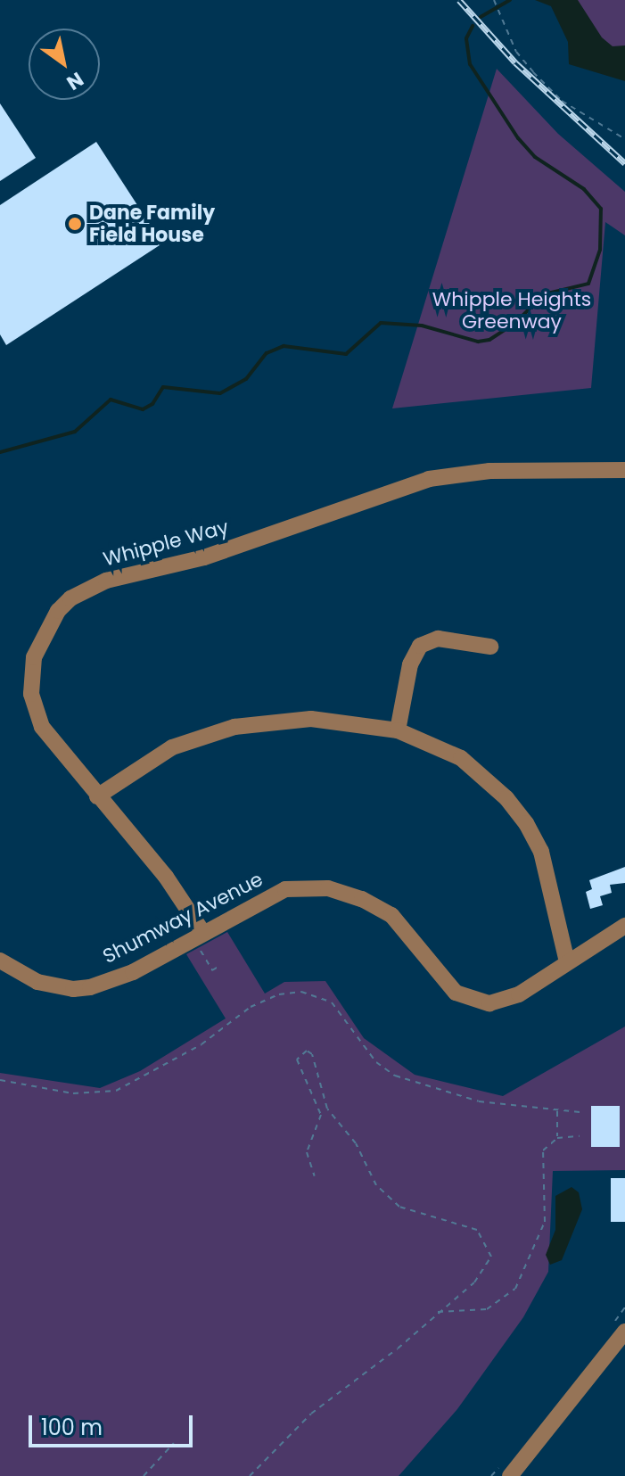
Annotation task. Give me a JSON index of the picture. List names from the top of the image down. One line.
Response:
{"streets":{"street":["Whipple Way","Shumway Avenue"]},"crossings":[["Whipple Way","Shumway Avenue"]],"parks":["Whipple Heights Greenway"],"places":["Dane Family Field House"],"scale_bar":"100 m","north":"bottom right"}
